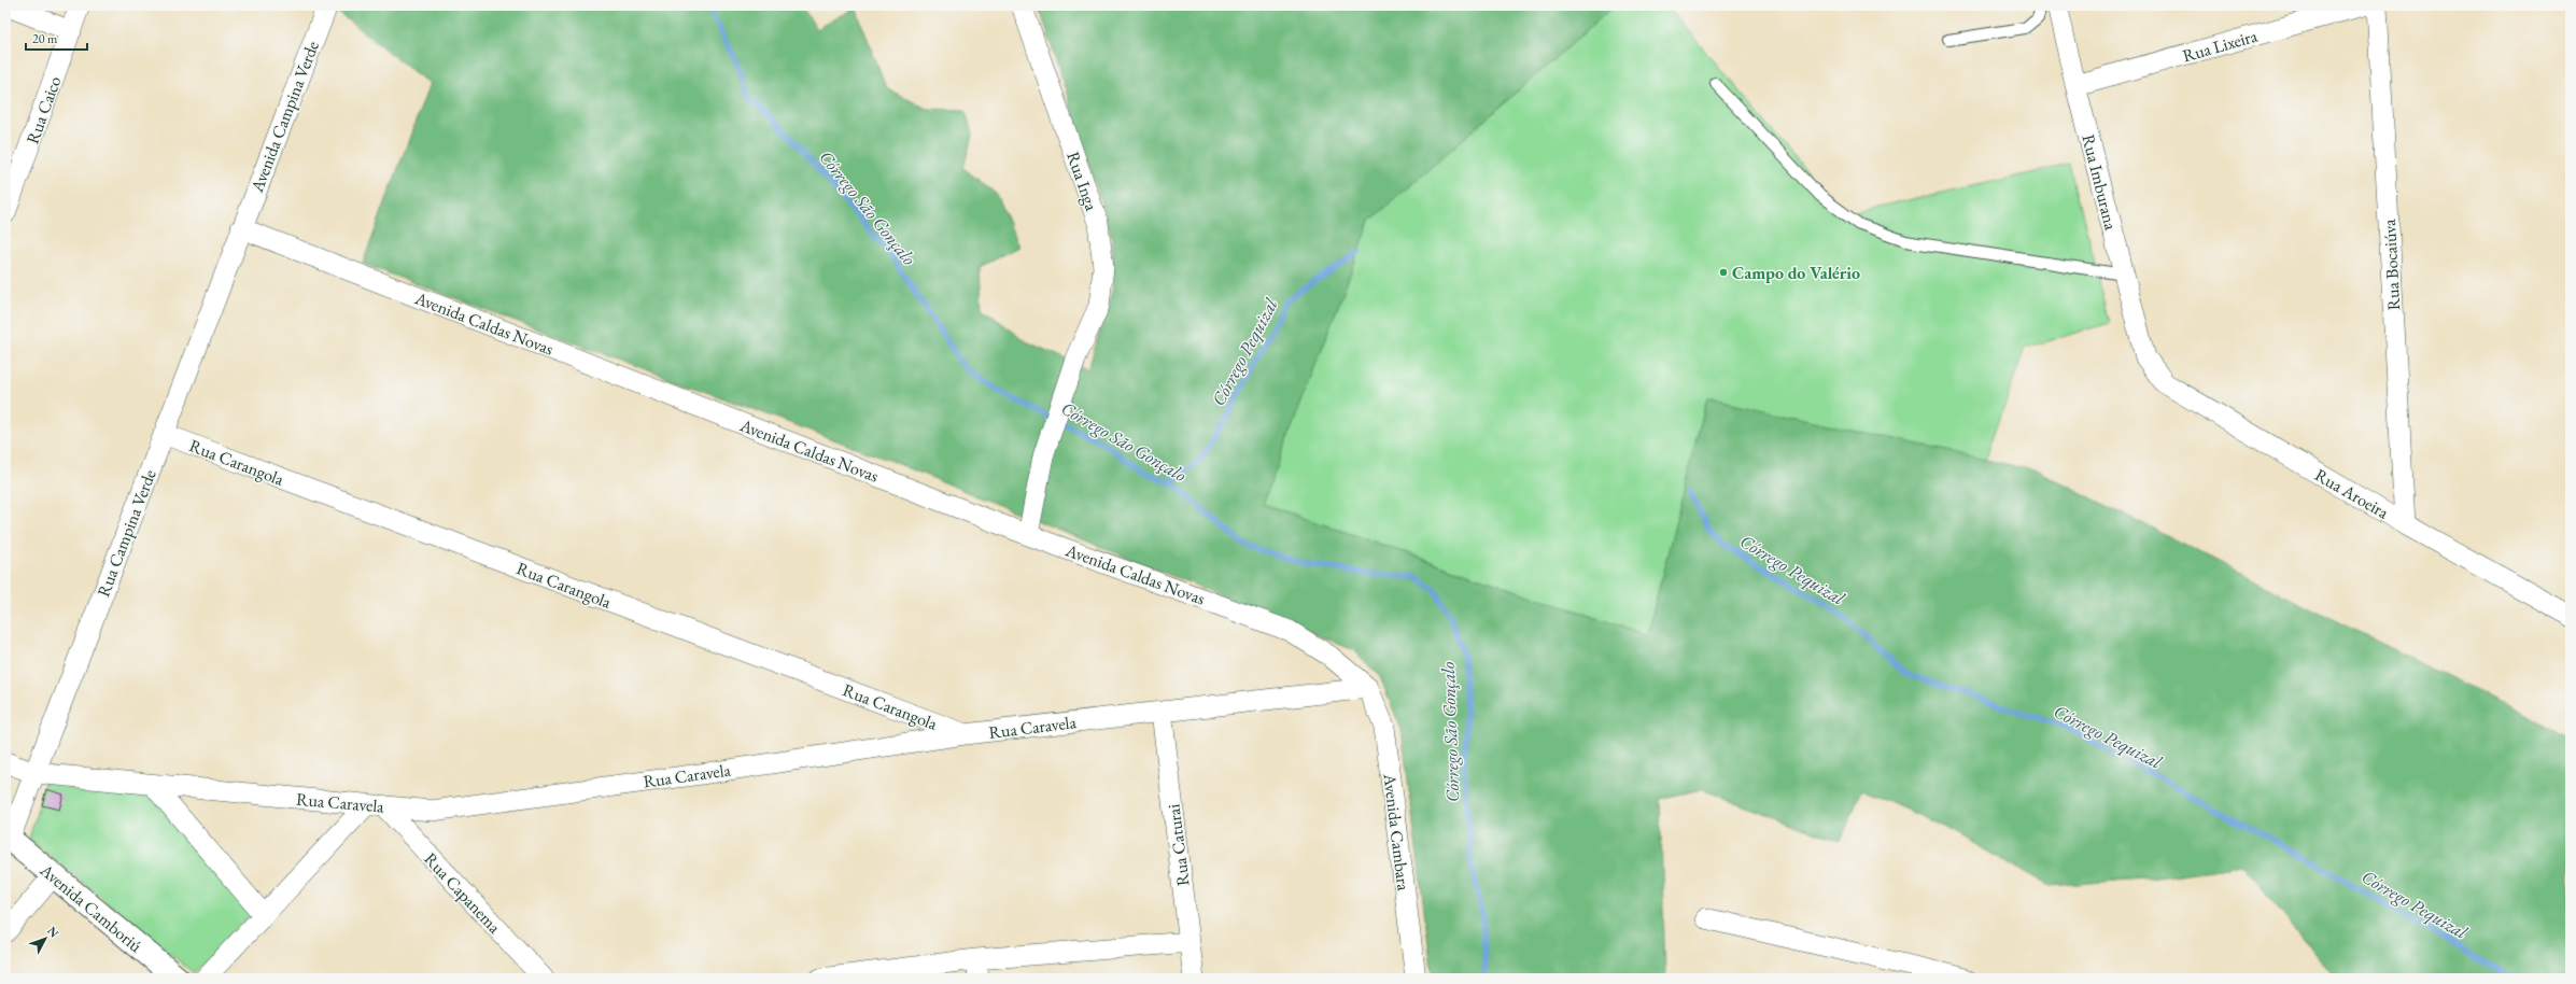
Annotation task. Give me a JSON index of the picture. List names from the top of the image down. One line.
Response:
{"streets":{"street":["Rua Lixeira","Rua Caico","Avenida Campina Verde","Rua Inga","Rua Imburana","Rua Bocaiúva","Avenida Caldas Novas","Rua Carangola","Rua Aroeira","Rua Campina Verde","Rua Caravela","Avenida Cambara","Rua Caturai","Rua Capanema","Avenida Camboriú"]},"crossings":[["Rua Lixeira","Rua Imburana"],["Avenida Campina Verde","Avenida Caldas Novas"],["Avenida Campina Verde","Rua Campina Verde"],["Rua Inga","Avenida Caldas Novas"],["Rua Imburana","Rua Aroeira"],["Rua Bocaiúva","Rua Aroeira"],["Avenida Caldas Novas","Rua Campina Verde"],["Avenida Caldas Novas","Rua Caravela"],["Avenida Caldas Novas","Avenida Cambara"],["Rua Carangola","Rua Campina Verde"],["Rua Carangola","Rua Caravela"],["Rua Campina Verde","Rua Caravela"],["Rua Campina Verde","Avenida Camboriú"],["Rua Caravela","Avenida Cambara"],["Rua Caravela","Rua Caturai"],["Rua Caravela","Rua Capanema"]],"water":["Córrego São Gonçalo","Córrego Pequizal"],"places":["Campo do Valério"],"scale_bar":"20 m","north":"top right"}
